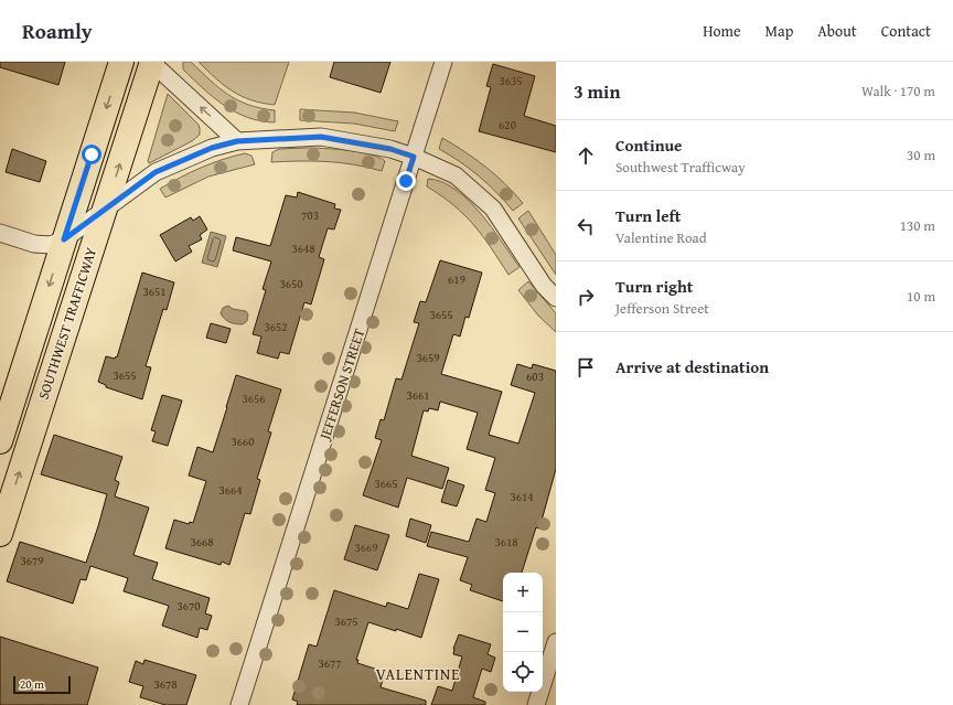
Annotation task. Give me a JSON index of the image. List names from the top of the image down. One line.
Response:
{"streets":{"main road":["SOUTHWEST TRAFFICWAY"],"street":["JEFFERSON STREET"]},"districts":["VALENTINE"],"house_numbers":["3635","620","703","3648","619","3650","3651","3655","3652","3659","3655","603","3661","3656","3660","3665","3664","3614","3668","3618","3669","3679","3670","3675","3677","3678"],"scale_bar":"20 m","page":{"header":"Roamly","nav":["Home","Map","About","Contact"],"heading":["3 min","Walk · 170 m"],"list":[["Continue","Southwest Trafficway","30 m"],["Turn left","Valentine Road","130 m"],["Turn right","Jefferson Street","10 m"],"Arrive at destination"],"map_buttons":["+","−"],"scale":"20 m"}}
